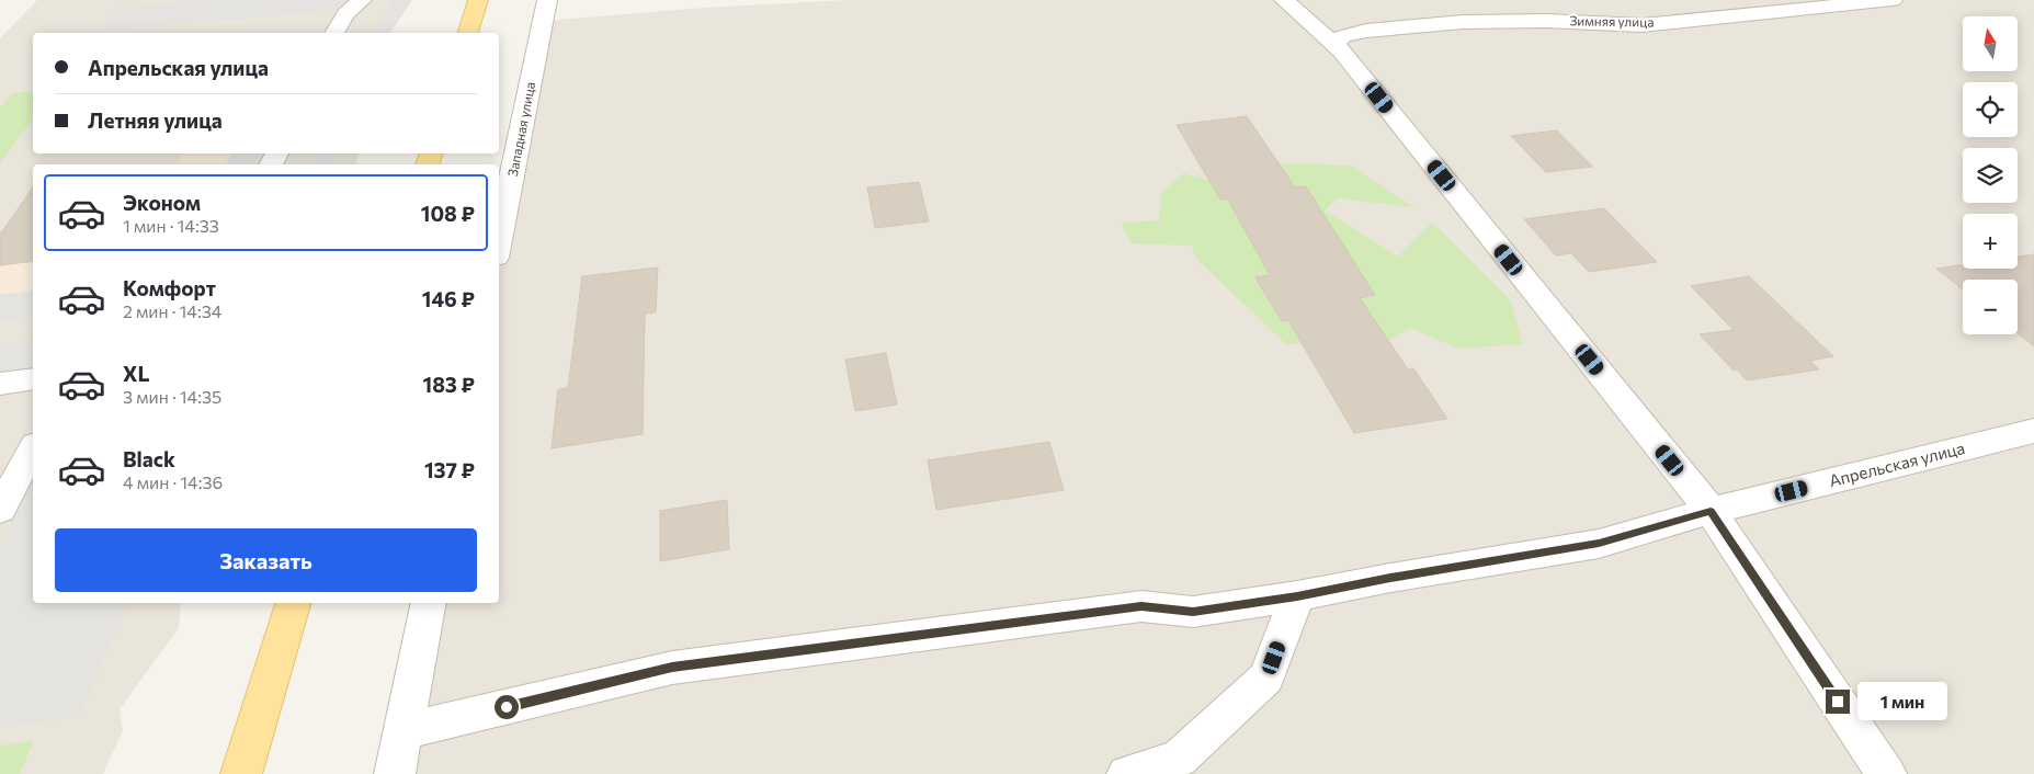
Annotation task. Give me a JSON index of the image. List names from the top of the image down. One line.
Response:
{"streets":{"street":["Зимняя улица","Западная улица","Апрельская улица"]},"north":"top","page":{"map_buttons":["+","−"],"banner":["Апрельская улица","Летняя улица"],"list":[{"name":"Эконом","note":"1 мин · 14:33","value":"108 ₽"},{"name":"Комфорт","note":"2 мин · 14:34","value":"146 ₽"},{"name":"XL","note":"3 мин · 14:35","value":"183 ₽"},{"name":"Black","note":"4 мин · 14:36","value":"137 ₽"}],"buttons":"Заказать","bubble":"1 мин"}}
